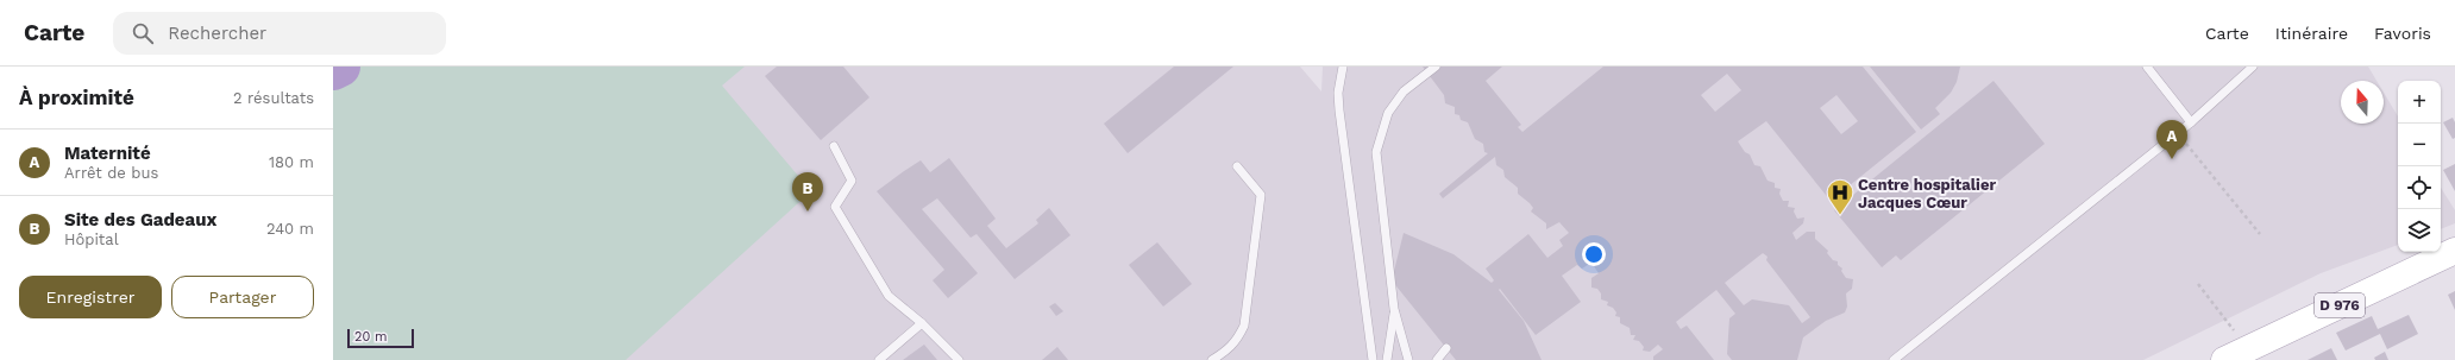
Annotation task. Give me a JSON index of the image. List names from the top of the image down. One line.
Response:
{"streets":{"main road":["D 976"]},"places":{"hospital":["Centre hospitalier Jacques Cœur"]},"scale_bar":"20 m","north":"top","page":{"header":"Carte","search":"Rechercher","nav":["Carte","Itinéraire","Favoris"],"heading":["À proximité","2 résultats"],"map_buttons":["+","−"],"pins":["A","B"],"list":[{"mark":"A","name":"Maternité","note":"Arrêt de bus","value":"180 m"},{"mark":"B","name":"Site des Gadeaux","note":"Hôpital","value":"240 m"}],"buttons":["Enregistrer","Partager"],"scale":"20 m"}}
